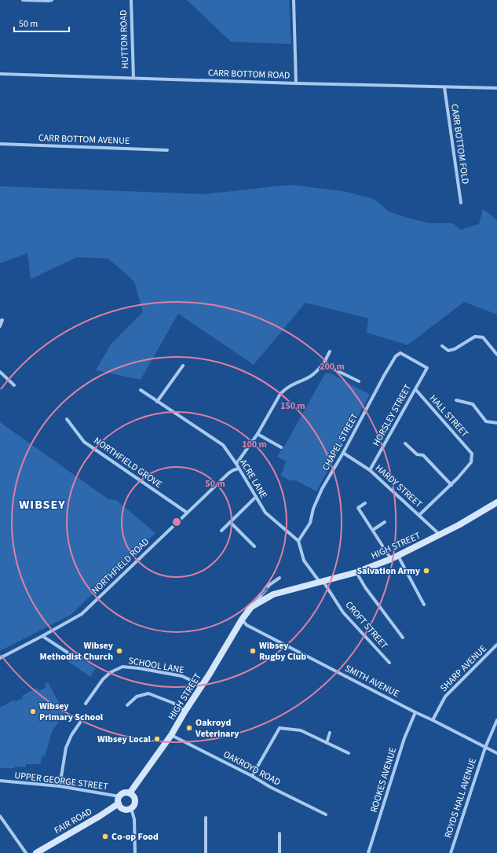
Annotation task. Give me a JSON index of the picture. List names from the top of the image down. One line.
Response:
{"streets":{"main road":["HIGH STREET","FAIR ROAD"],"street":["HUTTON ROAD","CARR BOTTOM ROAD","CARR BOTTOM AVENUE","CARR BOTTOM FOLD","HORSLEY STREET","HALL STREET","CHAPEL STREET","NORTHFIELD GROVE","ACRE LANE","HARDY STREET","NORTHFIELD ROAD","CROFT STREET","SCHOOL LANE","SHARP AVENUE","SMITH AVENUE","OAKROYD ROAD","ROOKES AVENUE","UPPER GEORGE STREET","ROYDS HALL AVENUE"]},"crossings":[["HUTTON ROAD","CARR BOTTOM ROAD"],["CARR BOTTOM ROAD","CARR BOTTOM FOLD"],["HORSLEY STREET","HALL STREET"],["HORSLEY STREET","CHAPEL STREET"],["HORSLEY STREET","HARDY STREET"],["CHAPEL STREET","ACRE LANE"],["CHAPEL STREET","HARDY STREET"],["NORTHFIELD GROVE","NORTHFIELD ROAD"],["ACRE LANE","NORTHFIELD ROAD"],["HARDY STREET","HIGH STREET"],["HIGH STREET","CROFT STREET"],["HIGH STREET","SCHOOL LANE"],["HIGH STREET","SMITH AVENUE"],["HIGH STREET","OAKROYD ROAD"],["HIGH STREET","UPPER GEORGE STREET"],["HIGH STREET","FAIR ROAD"],["SHARP AVENUE","SMITH AVENUE"],["SMITH AVENUE","ROOKES AVENUE"],["SMITH AVENUE","ROYDS HALL AVENUE"],["UPPER GEORGE STREET","FAIR ROAD"]],"districts":["WIBSEY"],"places":["Salvation Army","Wibsey Methodist Church","Wibsey Rugby Club","Wibsey Primary School","Oakroyd Veterinary","Wibsey Local","Co-op Food"],"scale_bar":"50 m","rings":["200 m","150 m","100 m","50 m"]}
